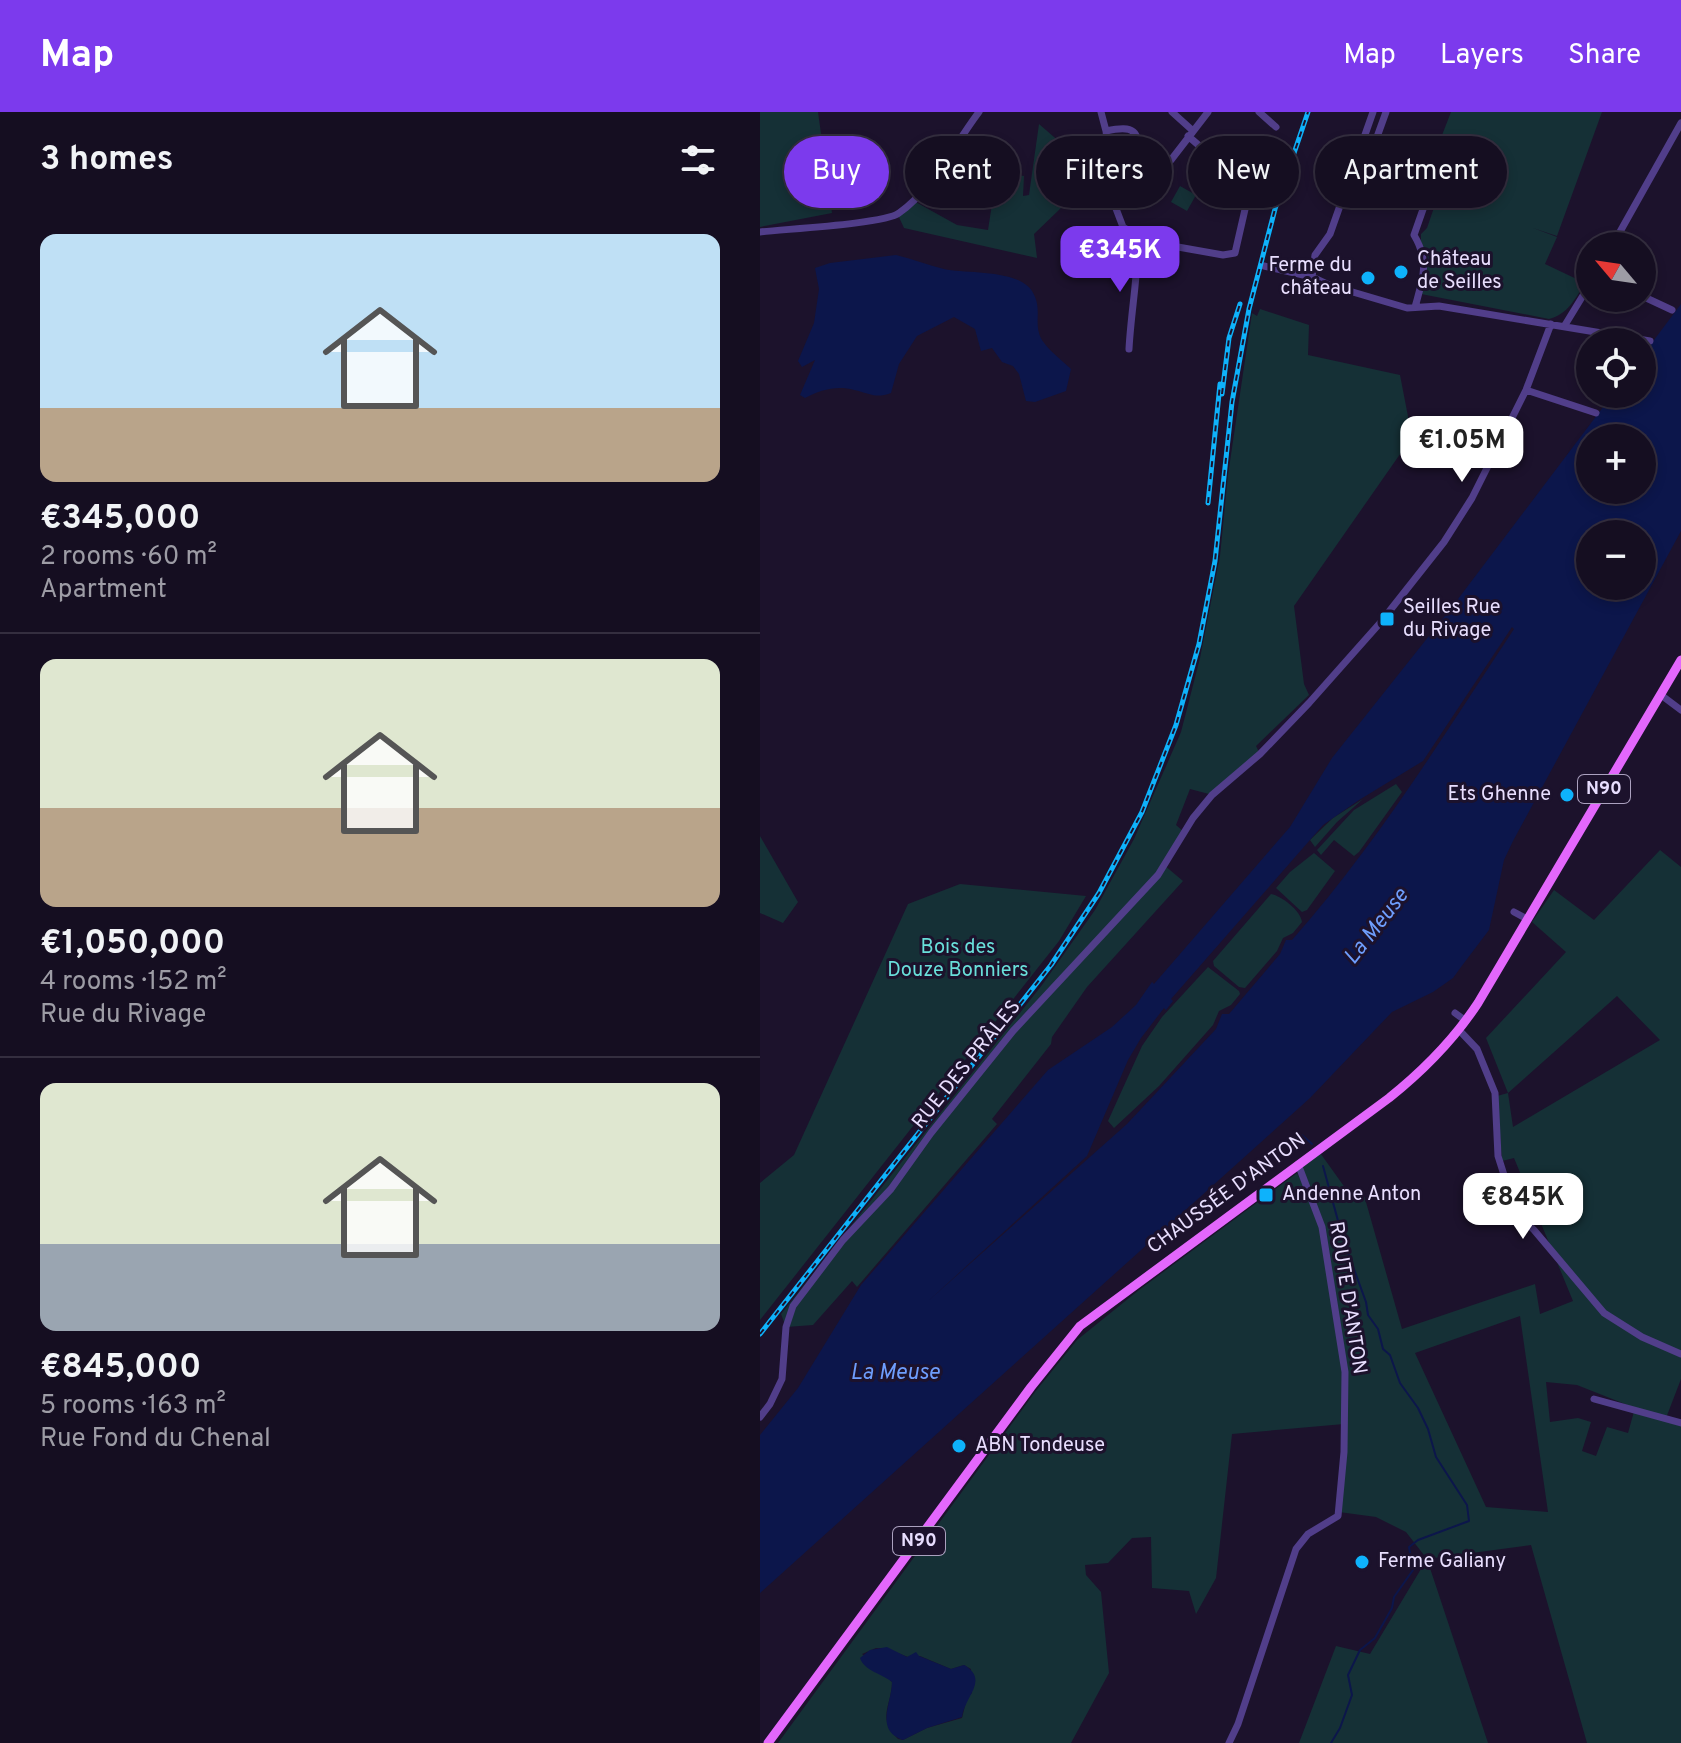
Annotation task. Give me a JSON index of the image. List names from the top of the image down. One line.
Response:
{"streets":{"main road":["N90","CHAUSSÉE D'ANTON"],"street":["RUE DES PRÂLES","ROUTE D'ANTON"]},"crossings":[["CHAUSSÉE D'ANTON","ROUTE D'ANTON"]],"water":["La Meuse"],"parks":["Bois des Douze Bonniers"],"places":{"other":["Château de Seilles","Ferme du château","Ets Ghenne","ABN Tondeuse","Ferme Galiany"],"transit":["Seilles Rue du Rivage","Andenne Anton"]},"north":"top left","page":{"header":"Map","nav":["Map","Layers","Share"],"heading":"3 homes","chip":["Buy","Rent","Filters","New","Apartment"],"list":[{"name":"€345,000","note":"2 rooms · 60 m² · Apartment"},{"name":"€1,050,000","note":"4 rooms · 152 m² · Rue du Rivage"},{"name":"€845,000","note":"5 rooms · 163 m² · Rue Fond du Chenal"}],"price":["€345K","€1.05M","€845K"],"map_buttons":["+","−"]}}
